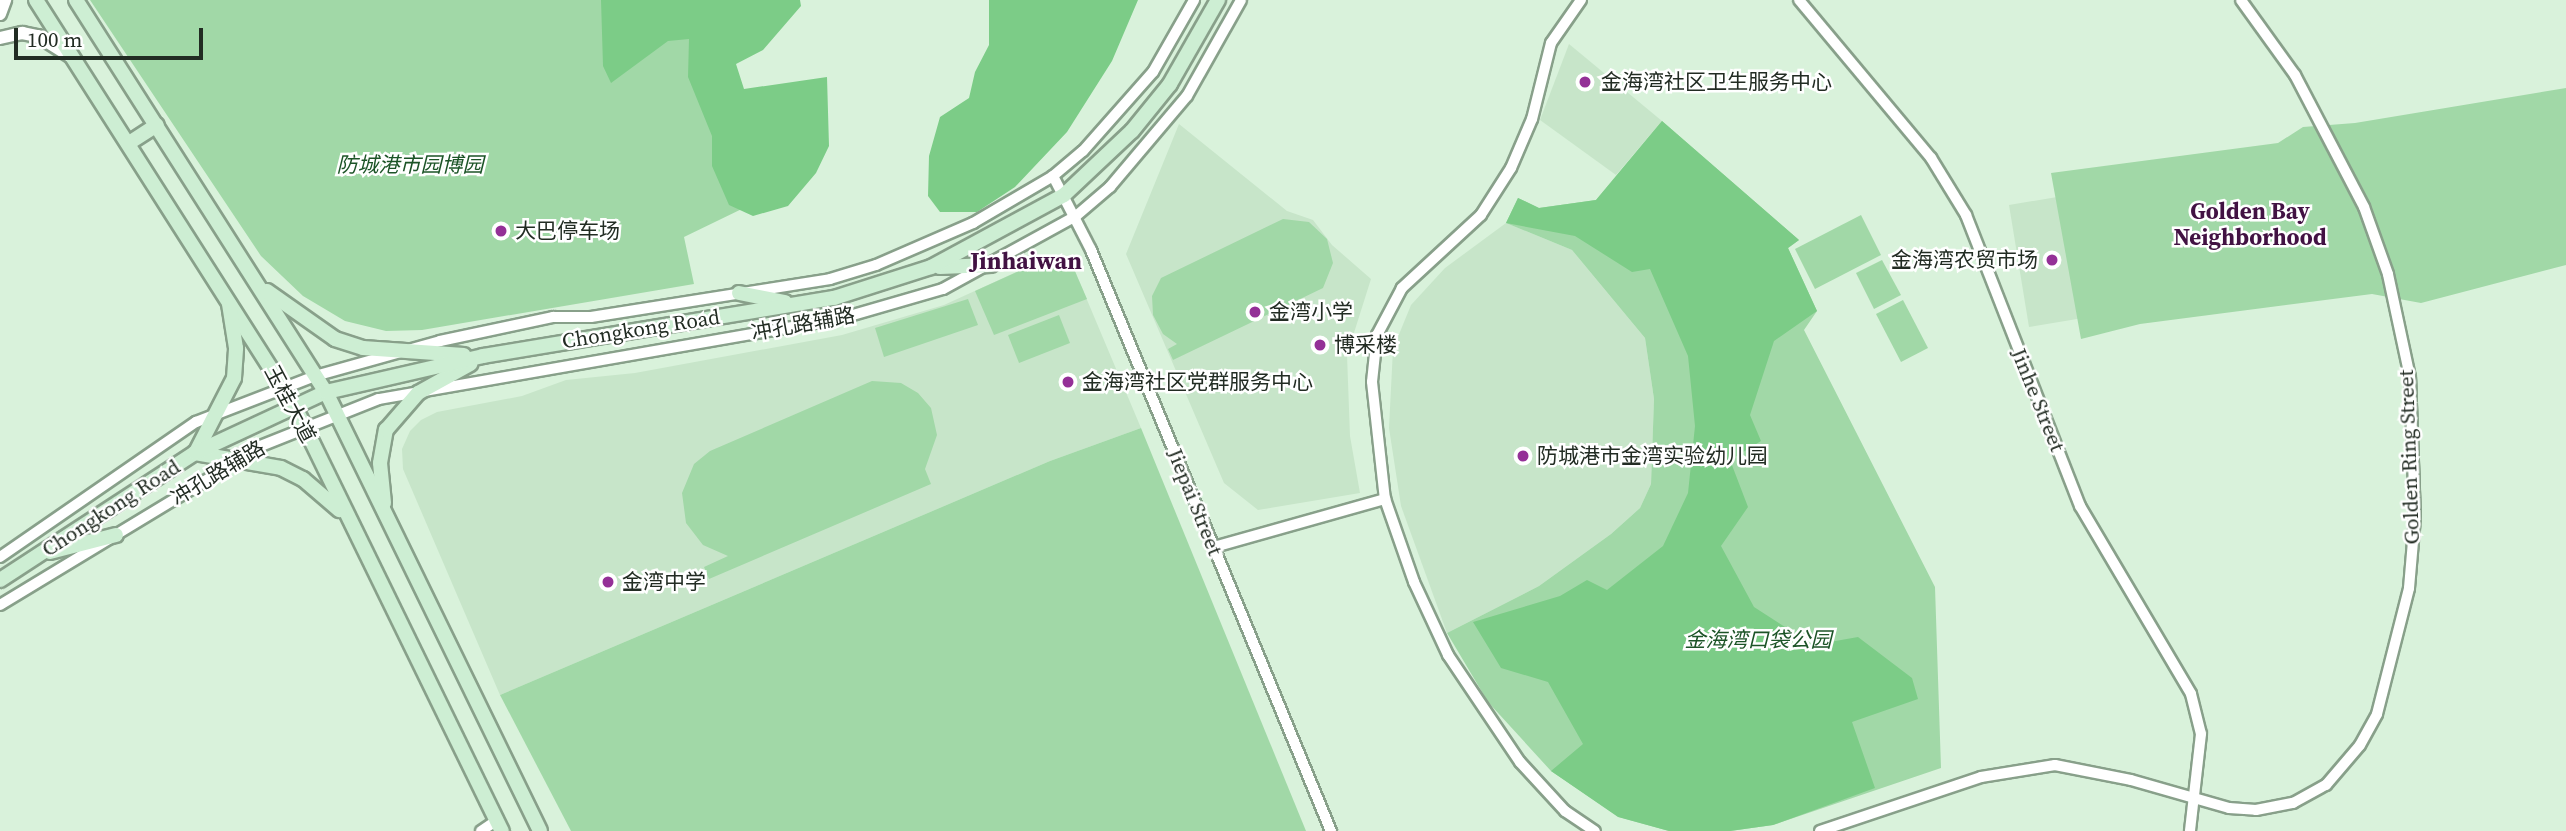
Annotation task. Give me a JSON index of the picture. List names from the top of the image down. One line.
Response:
{"streets":{"main road":["Chongkong Road","玉桂大道"],"street":["冲孔路辅路","Jinhe Street","Golden Ring Street","Jiepai Street"]},"crossings":[["冲孔路辅路","玉桂大道"],["冲孔路辅路","Jiepai Street"],["Chongkong Road","玉桂大道"],["Chongkong Road","Jiepai Street"],["Jinhe Street","Golden Ring Street"]],"districts":["Golden Bay Neighborhood","Jinhaiwan"],"parks":["防城港市园博园","金海湾口袋公园"],"places":["金海湾社区卫生服务中心","大巴停车场","金海湾农贸市场","金湾小学","博采楼","金海湾社区党群服务中心","防城港市金湾实验幼儿园","金湾中学"],"scale_bar":"100 m"}
